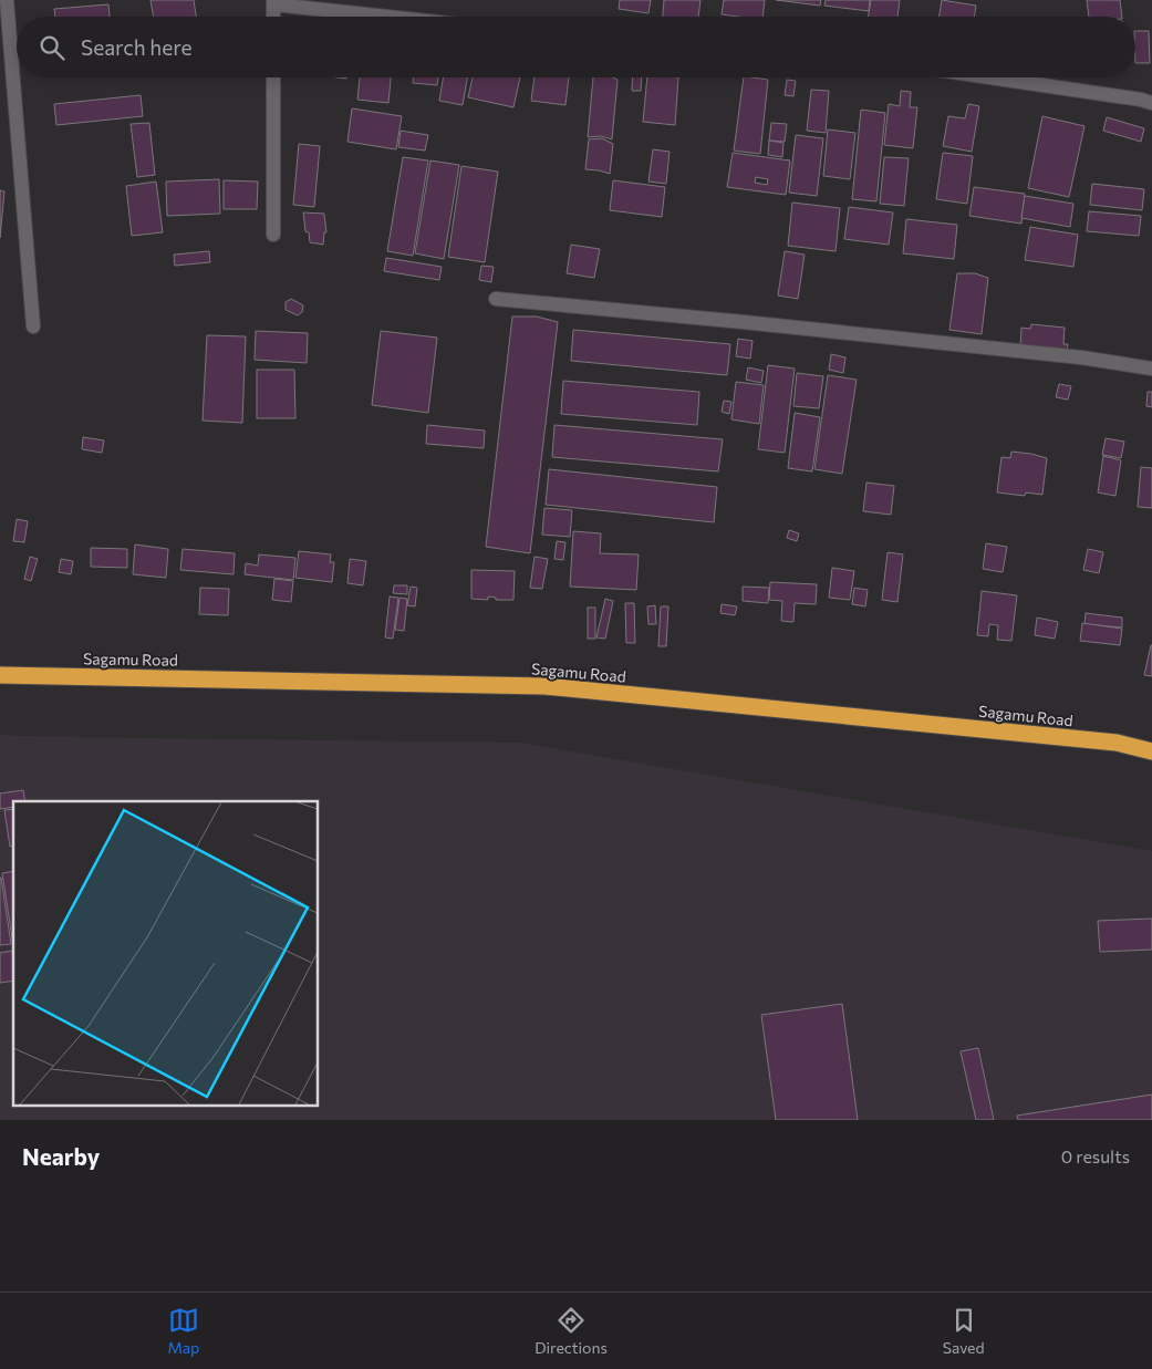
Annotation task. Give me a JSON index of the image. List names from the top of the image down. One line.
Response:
{"streets":{"highway":["Sagamu Road"]},"page":{"search":"Search here","heading":["Nearby","0 results"],"nav":["Map","Directions","Saved"]}}
